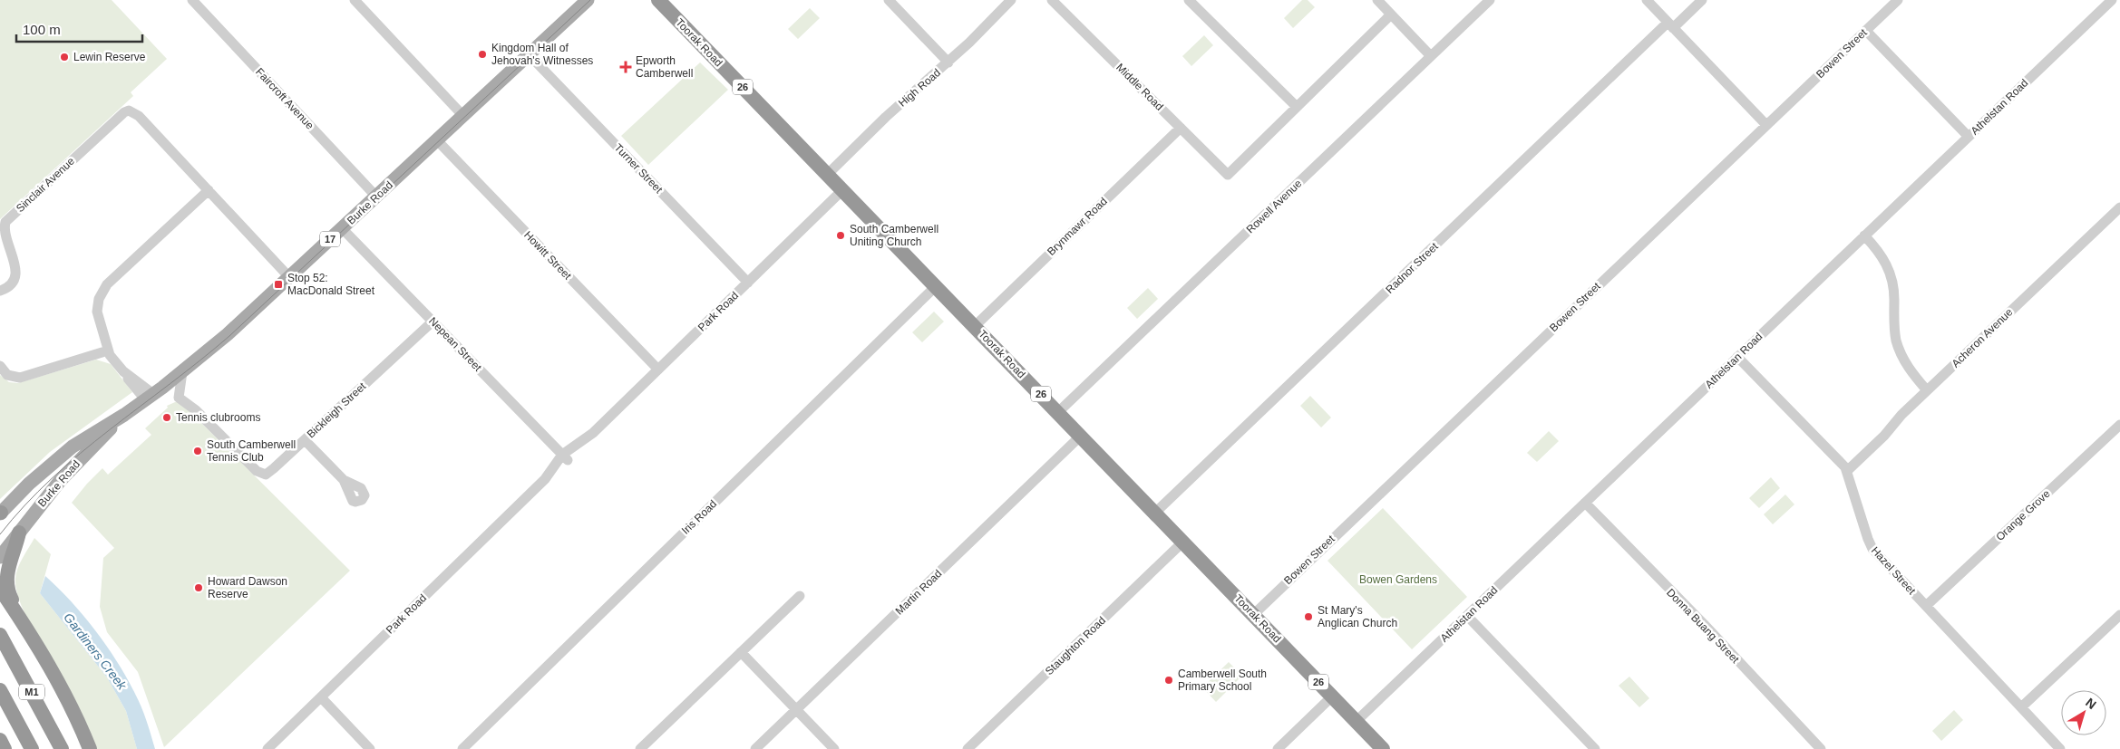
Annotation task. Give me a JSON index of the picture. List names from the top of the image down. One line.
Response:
{"streets":{"highway":["Toorak Road","26","M1"],"main road":["Burke Road","17"],"street":["Bowen Street","Middle Road","High Road","Faircroft Avenue","Athelstan Road","Turner Street","Sinclair Avenue","Rowell Avenue","Brynmawr Road","Howitt Street","Radnor Street","Park Road","Acheron Avenue","Nepean Street","Bickleigh Street","Orange Grove","Iris Road","Hazel Street","Martin Road","Donna Buang Street","Staughton Road"]},"crossings":[["Toorak Road","Bowen Street"],["Toorak Road","High Road"],["Toorak Road","Athelstan Road"],["Toorak Road","Rowell Avenue"],["Toorak Road","Brynmawr Road"],["Toorak Road","Radnor Street"],["Toorak Road","Park Road"],["Toorak Road","Iris Road"],["Toorak Road","Martin Road"],["Toorak Road","Staughton Road"],["Middle Road","Brynmawr Road"],["Faircroft Avenue","Burke Road"],["Athelstan Road","Hazel Street"],["Athelstan Road","Donna Buang Street"],["Turner Street","Burke Road"],["Turner Street","Park Road"],["Burke Road","Howitt Street"],["Burke Road","Nepean Street"],["Burke Road","Bickleigh Street"],["Howitt Street","Park Road"],["Park Road","Nepean Street"],["Acheron Avenue","Hazel Street"],["Nepean Street","Bickleigh Street"],["Orange Grove","Hazel Street"]],"water":["Gardiners Creek"],"parks":["Bowen Gardens"],"places":{"other":["Kingdom Hall of Jehovah's Witnesses","Lewin Reserve","South Camberwell Uniting Church","Tennis clubrooms","South Camberwell Tennis Club","Howard Dawson Reserve","St Mary's Anglican Church","Camberwell South Primary School"],"health":["Epworth Camberwell"],"transit":["Stop 52: MacDonald Street"]},"scale_bar":"100 m","north":"top right"}
